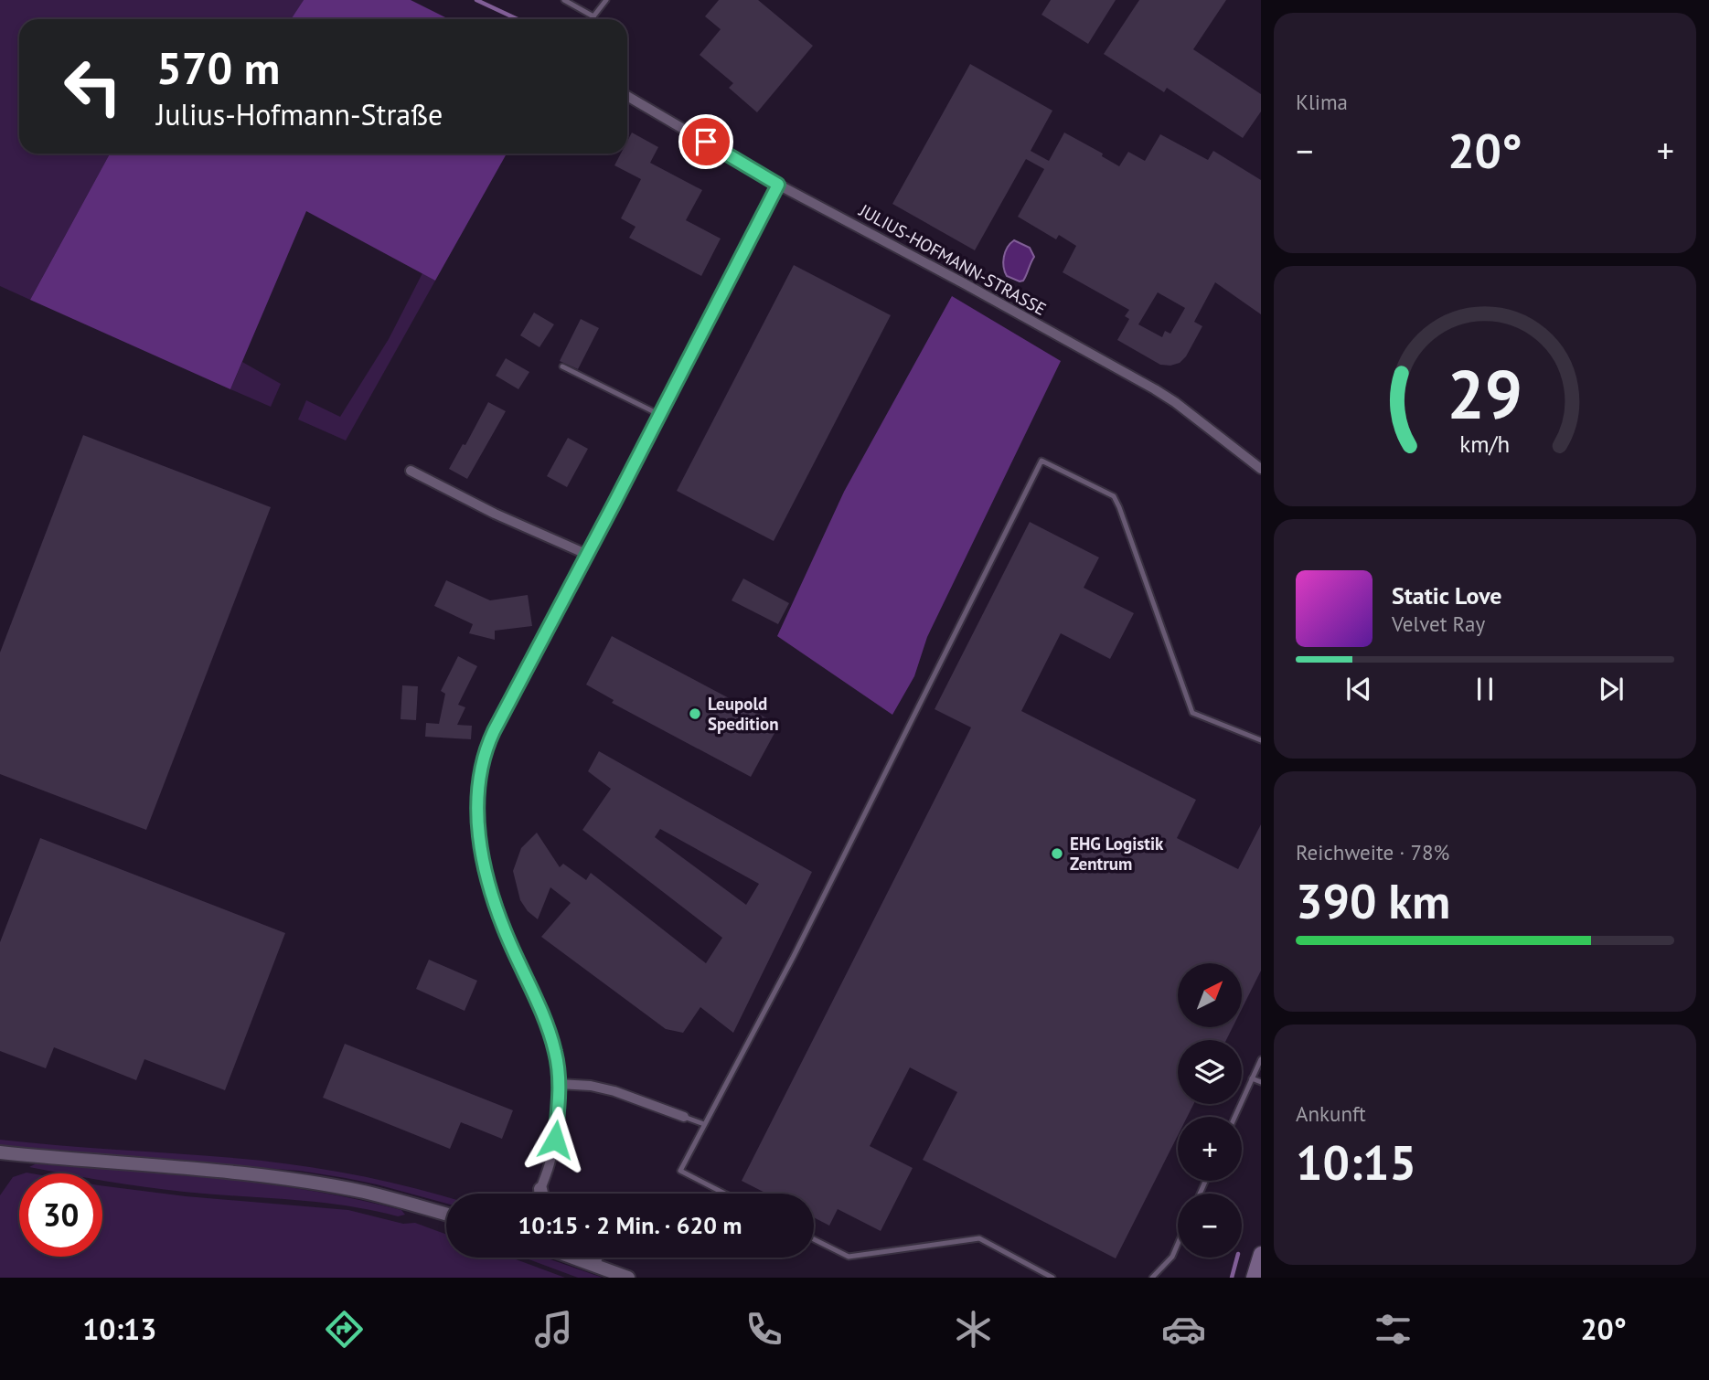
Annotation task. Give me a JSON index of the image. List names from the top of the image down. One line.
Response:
{"streets":{"street":["JULIUS-HOFMANN-STRASSE"]},"places":["Leupold Spedition","EHG Logistik Zentrum"],"north":"top right","page":{"tile":["Klima",["Reichweite · 78%","390 km"],["Ankunft","10:15"]],"turn":["570 m","Julius-Hofmann-Straße"],"heat":["−","20°","+"],"song":["Static Love","Velvet Ray"],"map_buttons":["+","−"],"limit":"30","trip":"10:15 · 2 Min. · 620 m","tabs":["10:13","20°"],"gauge":["29","km/h"]}}
